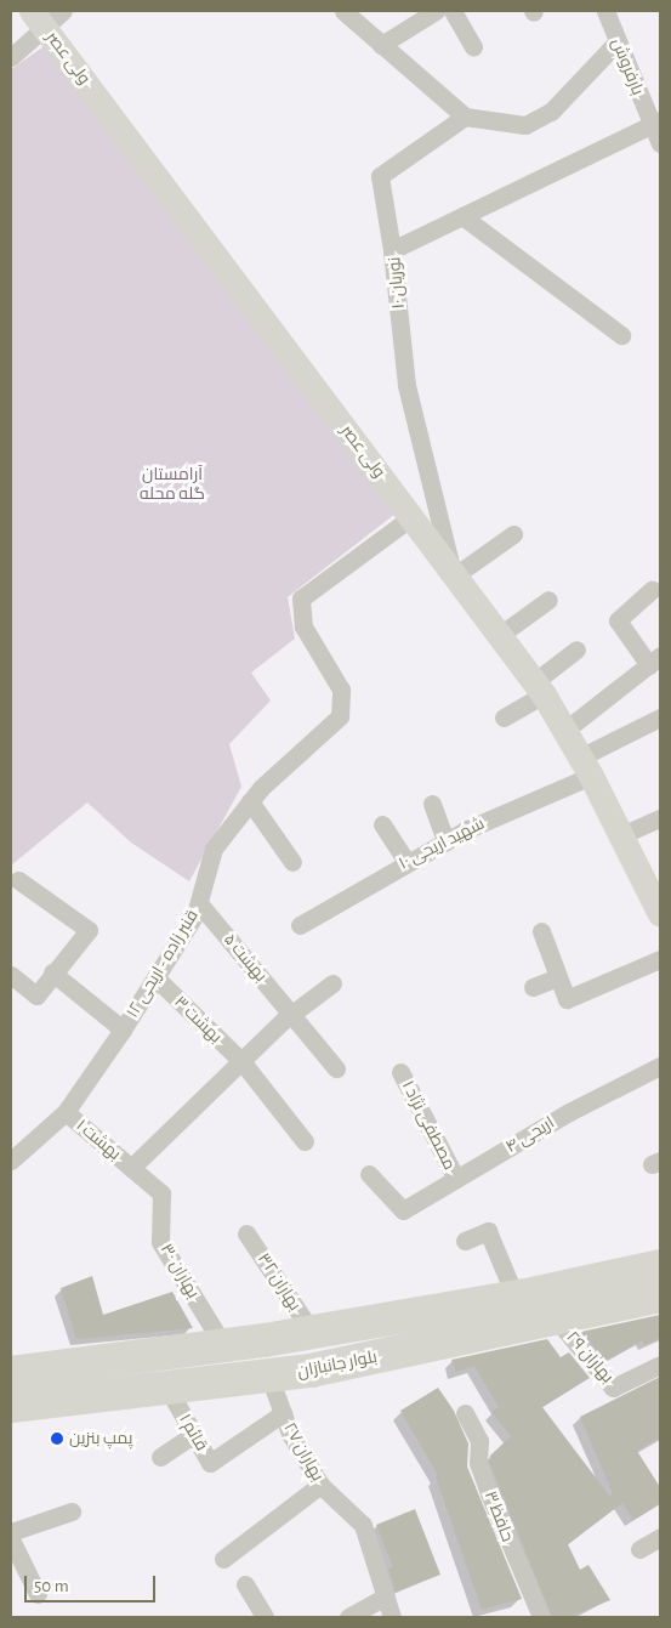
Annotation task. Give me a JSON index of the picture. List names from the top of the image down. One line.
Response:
{"streets":{"highway":["بلوار جانبازان"],"main road":["ولی عصر"],"street":["بارفروش","نوریان ۱۰","شهید اریحی ۱۰","بهشت ۵","قنبر زاده - اریحی ۱۲","بهشت ۳","مصطفی نژاد ۱","اریحی ۴","بهشت ۱","بهاران ۳۰","بهاران ۳۲","بهاران ۲۹","قائم ۱","بهاران ۲۷","حافظ ۳"]},"crossings":[["ولی عصر","نوریان ۱۰"],["ولی عصر","شهید اریحی ۱۰"],["ولی عصر","قنبر زاده - اریحی ۱۲"],["بارفروش","نوریان ۱۰"],["بهشت ۵","قنبر زاده - اریحی ۱۲"],["قنبر زاده - اریحی ۱۲","بهشت ۳"],["قنبر زاده - اریحی ۱۲","بهشت ۱"],["مصطفی نژاد ۱","اریحی ۴"],["بهشت ۱","بهاران ۳۰"],["بهاران ۲۹","بلوار جانبازان"],["بلوار جانبازان","قائم ۱"],["بلوار جانبازان","بهاران ۲۷"],["قائم ۱","بهاران ۲۷"]],"parks":["آرامستان گله محله"],"places":["پمپ بنزین"],"scale_bar":"50 m"}
